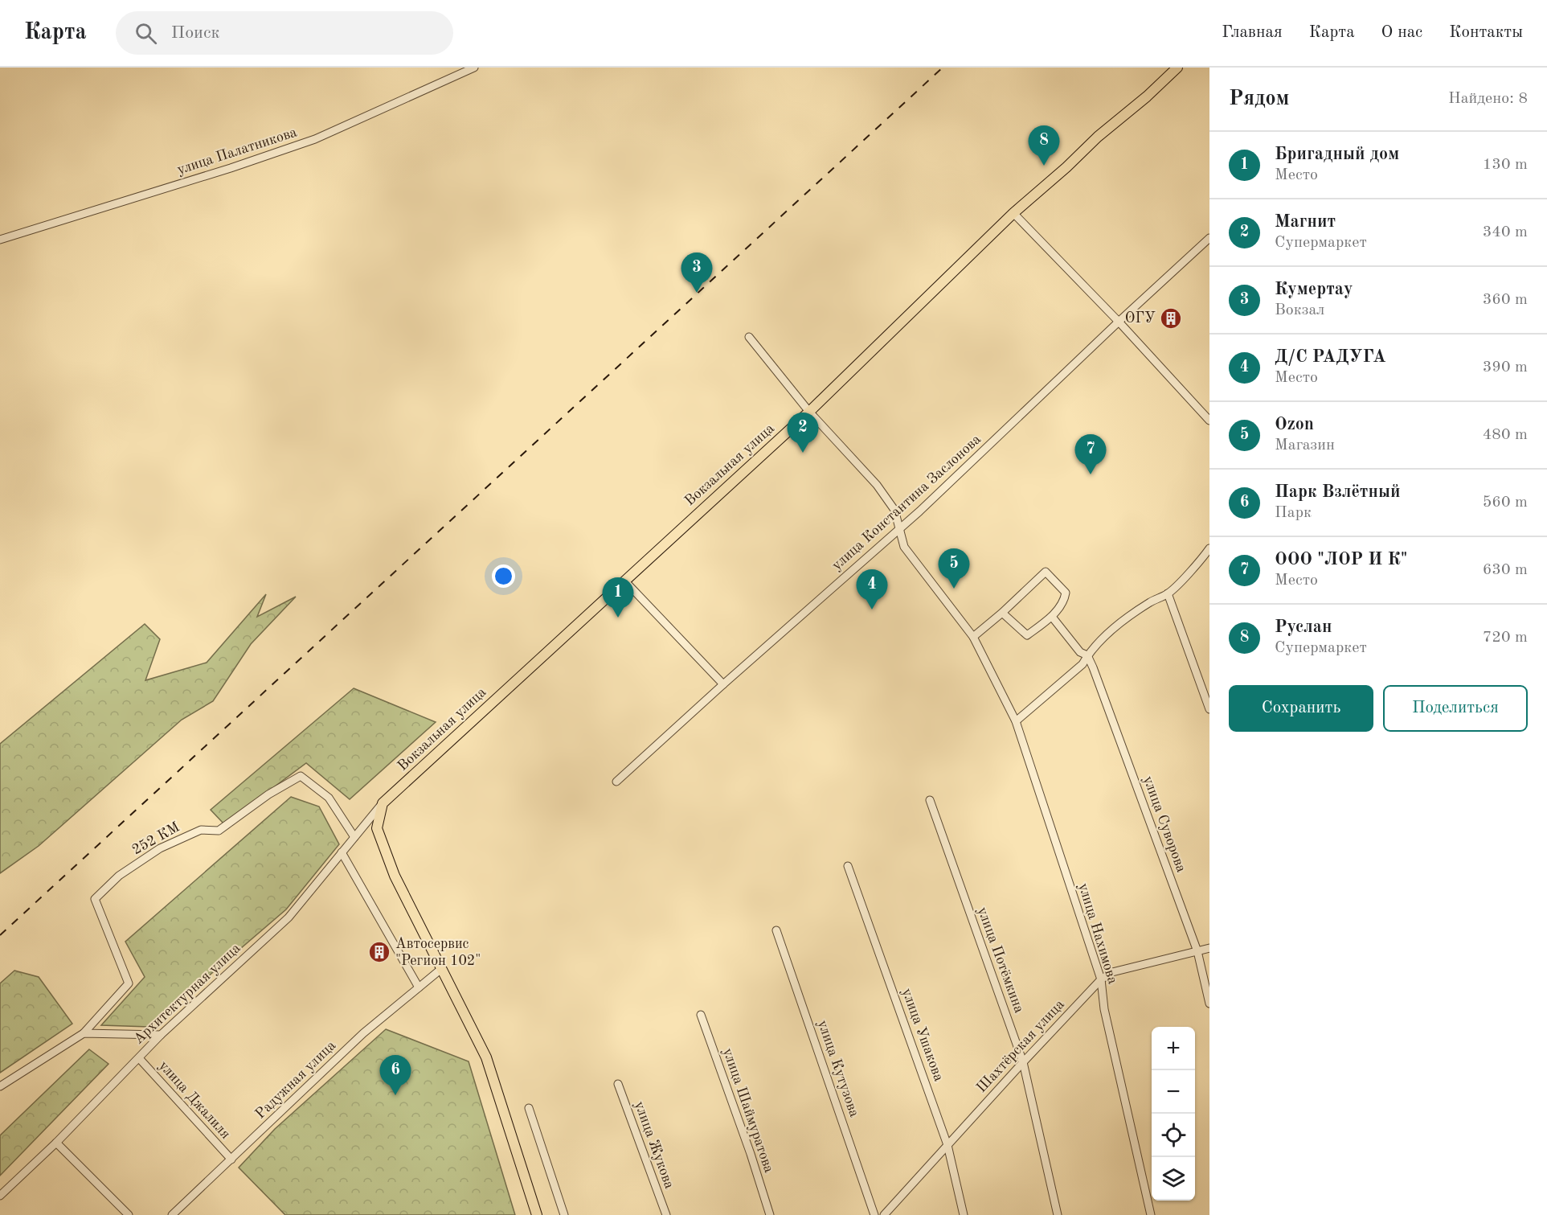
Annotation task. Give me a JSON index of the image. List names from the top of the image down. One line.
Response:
{"streets":{"main road":["Вокзальная улица"],"street":["улица Палатникова","улица Константина Заслонова","улица Суворова","252 КМ","улица Нахимова","улица Потёмкина","Архитектурная улица","улица Ушакова","Шахтёрская улица","улица Кутузова","Радужная улица","улица Джалиля","улица Шаймуратова","улица Жукова"]},"crossings":[["Вокзальная улица","улица Нахимова"],["Вокзальная улица","Архитектурная улица"],["улица Константина Заслонова","улица Нахимова"],["улица Суворова","Шахтёрская улица"],["252 КМ","Архитектурная улица"],["улица Нахимова","Шахтёрская улица"],["улица Потёмкина","Шахтёрская улица"],["Архитектурная улица","улица Джалиля"],["улица Ушакова","Шахтёрская улица"],["Радужная улица","улица Джалиля"]],"places":{"building":["ОГУ","Автосервис \"Регион 102\""]},"page":{"header":"Карта","search":"Поиск","nav":["Главная","Карта","О нас","Контакты"],"heading":["Рядом","Найдено: 8"],"pins":["8","3","2","7","5","4","1","6"],"list":[{"mark":"1","name":"Бригадный дом","note":"Место","value":"130 m"},{"mark":"2","name":"Магнит","note":"Супермаркет","value":"340 m"},{"mark":"3","name":"Кумертау","note":"Вокзал","value":"360 m"},{"mark":"4","name":"Д/С РАДУГА","note":"Место","value":"390 m"},{"mark":"5","name":"Ozon","note":"Магазин","value":"480 m"},{"mark":"6","name":"Парк Взлётный","note":"Парк","value":"560 m"},{"mark":"7","name":"ООО \"ЛОР И К\"","note":"Место","value":"630 m"},{"mark":"8","name":"Руслан","note":"Супермаркет","value":"720 m"}],"buttons":["Сохранить","Поделиться"],"map_buttons":["+","−"]}}
